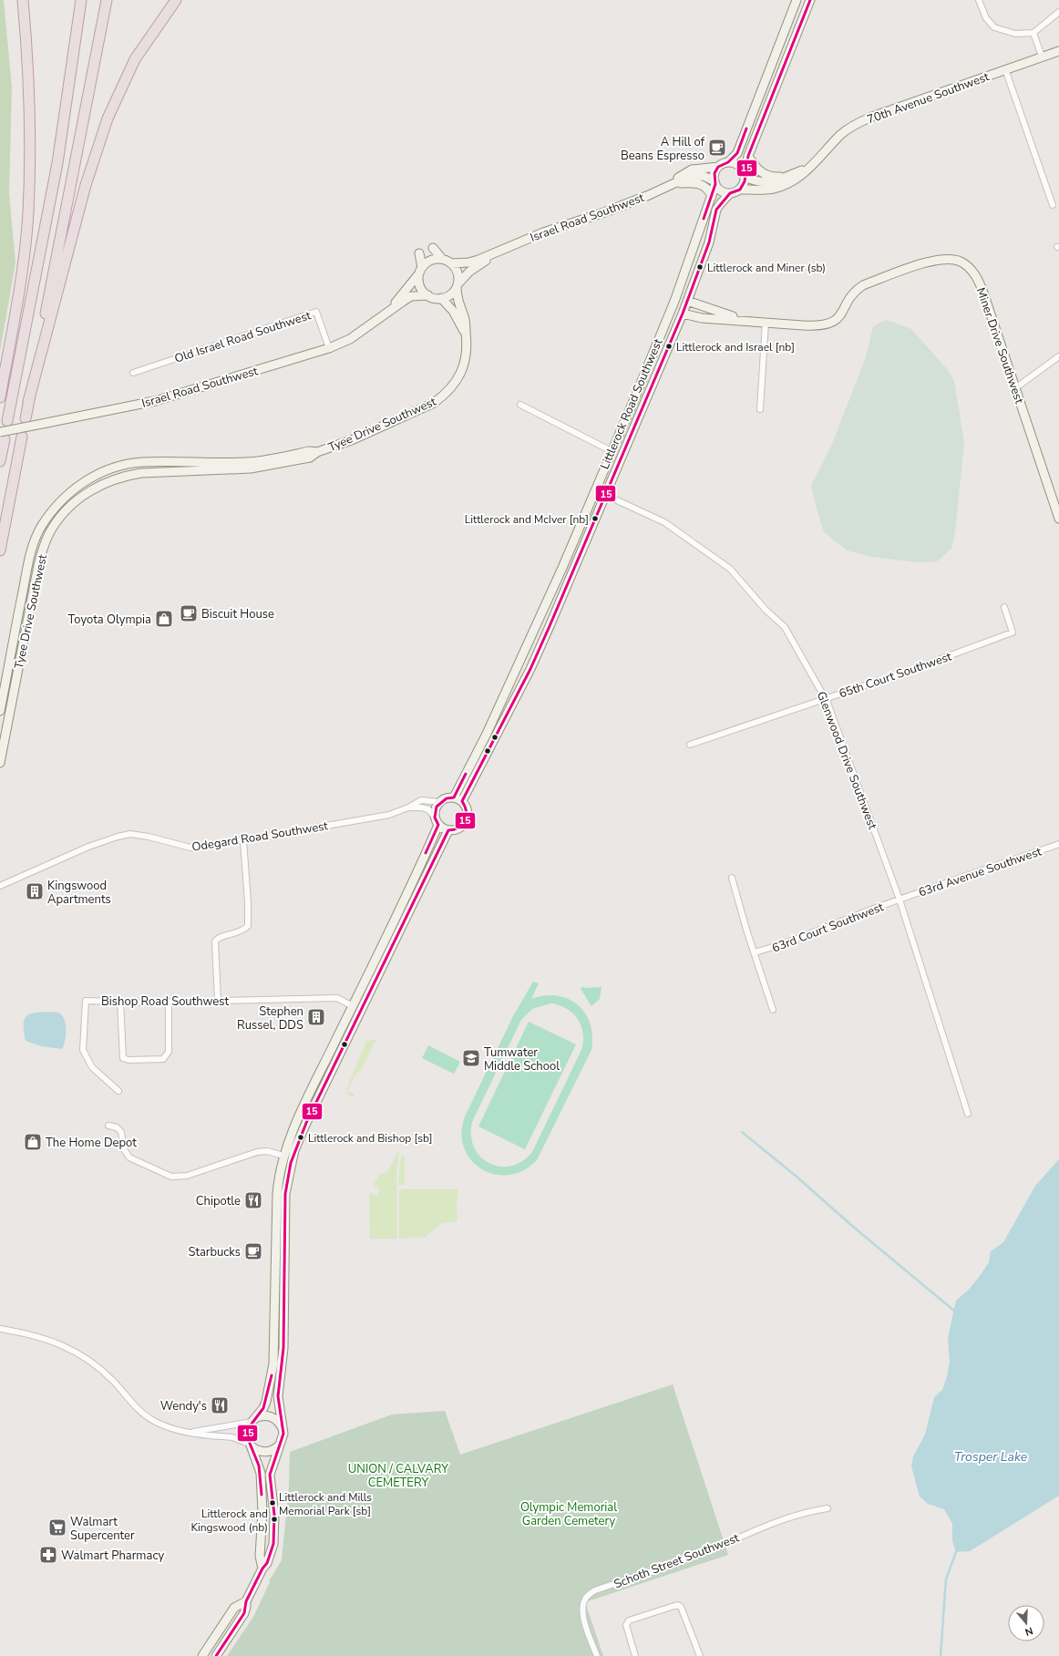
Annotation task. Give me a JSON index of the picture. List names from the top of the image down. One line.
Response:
{"streets":{"main road":["70th Avenue Southwest","Israel Road Southwest","Miner Drive Southwest","Littlerock Road Southwest","Tyee Drive Southwest"],"street":["Old Israel Road Southwest","65th Court Southwest","Glenwood Drive Southwest","Odegard Road Southwest","63rd Avenue Southwest","63rd Court Southwest","Bishop Road Southwest","Schoth Street Southwest"]},"crossings":[["70th Avenue Southwest","Israel Road Southwest"],["70th Avenue Southwest","Littlerock Road Southwest"],["Israel Road Southwest","Old Israel Road Southwest"],["Israel Road Southwest","Littlerock Road Southwest"],["Israel Road Southwest","Tyee Drive Southwest"],["Miner Drive Southwest","Littlerock Road Southwest"],["Littlerock Road Southwest","Glenwood Drive Southwest"],["Littlerock Road Southwest","Odegard Road Southwest"],["65th Court Southwest","Glenwood Drive Southwest"],["Glenwood Drive Southwest","63rd Avenue Southwest"],["Glenwood Drive Southwest","63rd Court Southwest"],["63rd Avenue Southwest","63rd Court Southwest"]],"water":["Trosper Lake"],"parks":["UNION / CALVARY CEMETERY","Olympic Memorial Garden Cemetery"],"places":{"cafe":["A Hill of Beans Espresso","Biscuit House","Starbucks"],"other":["Littlerock and Miner (sb)","Littlerock and Israel [nb]","Littlerock and McIver [nb]","Littlerock and Bishop [sb]","Littlerock and Mills Memorial Park [sb]","Littlerock and Kingswood (nb)"],"shop":["Toyota Olympia","The Home Depot"],"building":["Kingswood Apartments","Stephen Russel, DDS"],"school or university":["Tumwater Middle School"],"restaurant":["Chipotle","Wendy's"],"supermarket":["Walmart Supercenter"],"pharmacy":["Walmart Pharmacy"]},"lines":["transit line 15"],"north":"bottom"}
